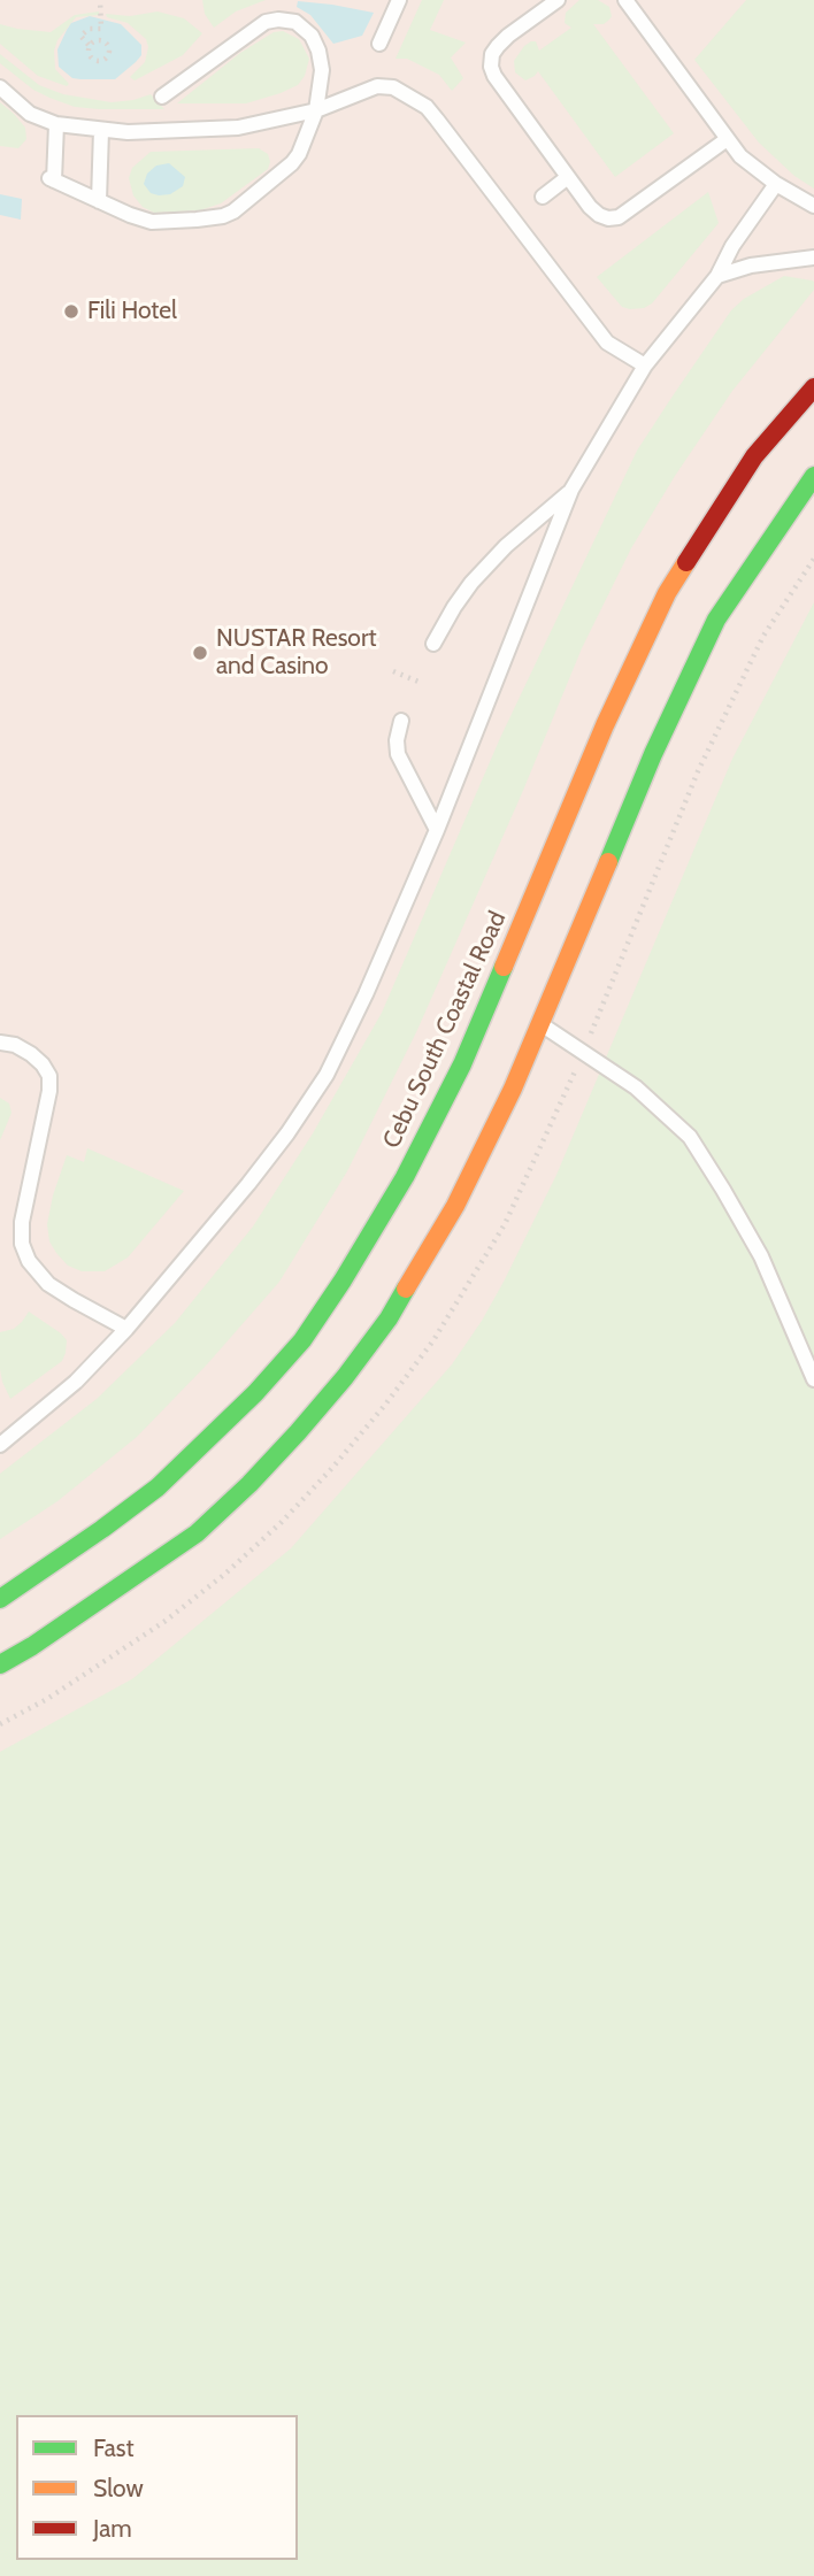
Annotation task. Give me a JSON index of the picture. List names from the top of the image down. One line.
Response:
{"streets":{"highway":["Cebu South Coastal Road"]},"places":["Fili Hotel","NUSTAR Resort and Casino"],"legend":["Fast","Slow","Jam"]}
